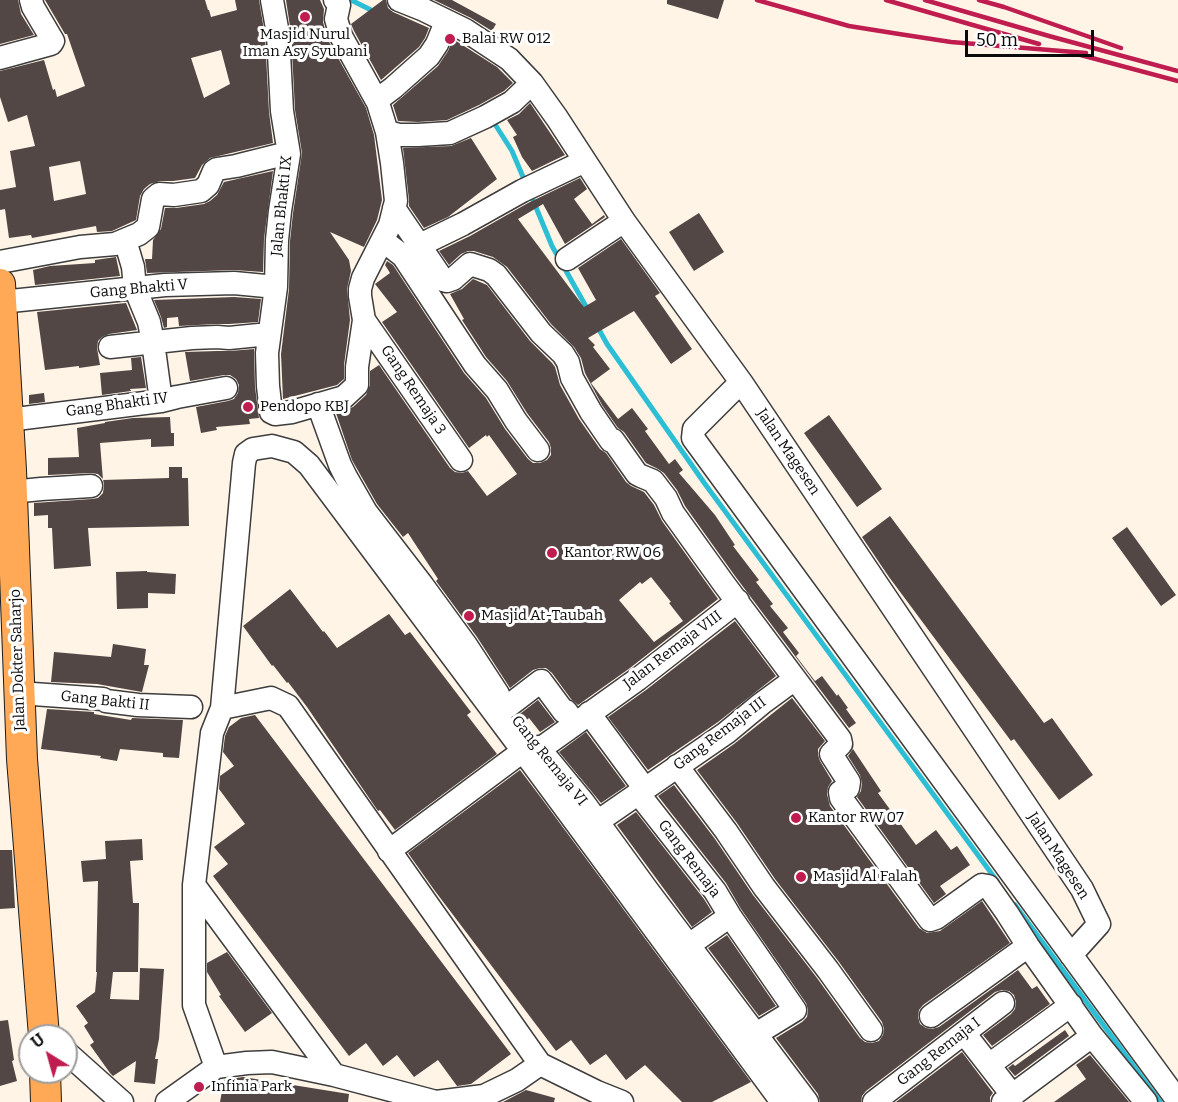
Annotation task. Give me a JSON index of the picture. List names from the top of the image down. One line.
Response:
{"streets":{"main road":["Jalan Dokter Saharjo"],"street":["Jalan Bhakti IX","Gang Bhakti V","Gang Remaja 3","Gang Bhakti IV","Jalan Magesen","Jalan Remaja VIII","Gang Bakti II","Gang Remaja III","Gang Remaja VI","Gang Remaja","Gang Remaja I"]},"crossings":[["Jalan Bhakti IX","Gang Bhakti V"],["Jalan Bhakti IX","Gang Remaja VI"],["Gang Bhakti V","Jalan Dokter Saharjo"],["Gang Bhakti IV","Jalan Dokter Saharjo"],["Jalan Remaja VIII","Gang Remaja VI"],["Jalan Remaja VIII","Gang Remaja"],["Jalan Dokter Saharjo","Gang Bakti II"],["Gang Remaja III","Gang Remaja VI"],["Gang Remaja III","Gang Remaja"],["Gang Remaja VI","Gang Remaja"]],"places":["Masjid Nurul Iman Asy Syubani","Balai RW 012","Pendopo KBJ","Kantor RW 06","Masjid At-Taubah","Kantor RW 07","Masjid Al Falah","Infinia Park"],"scale_bar":"50 m","north":"top left"}
